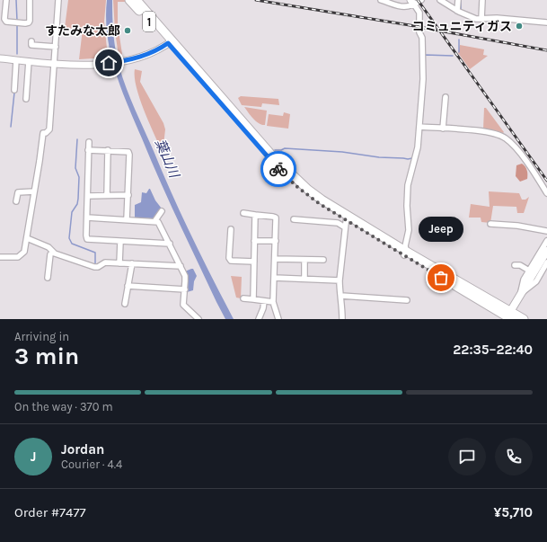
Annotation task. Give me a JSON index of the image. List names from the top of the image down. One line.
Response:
{"streets":{"highway":["1"]},"water":["葉山川"],"places":["コミュニティガス","すたみな太郎","Jeep"],"page":{"bubble":"Jeep","heading":["3 min","Arriving in","22:35–22:40"],"panel":["Jordan","Courier · 4.4","Order #7477","¥5,710"],"bar":"On the way · 370 m","round":"J"}}
